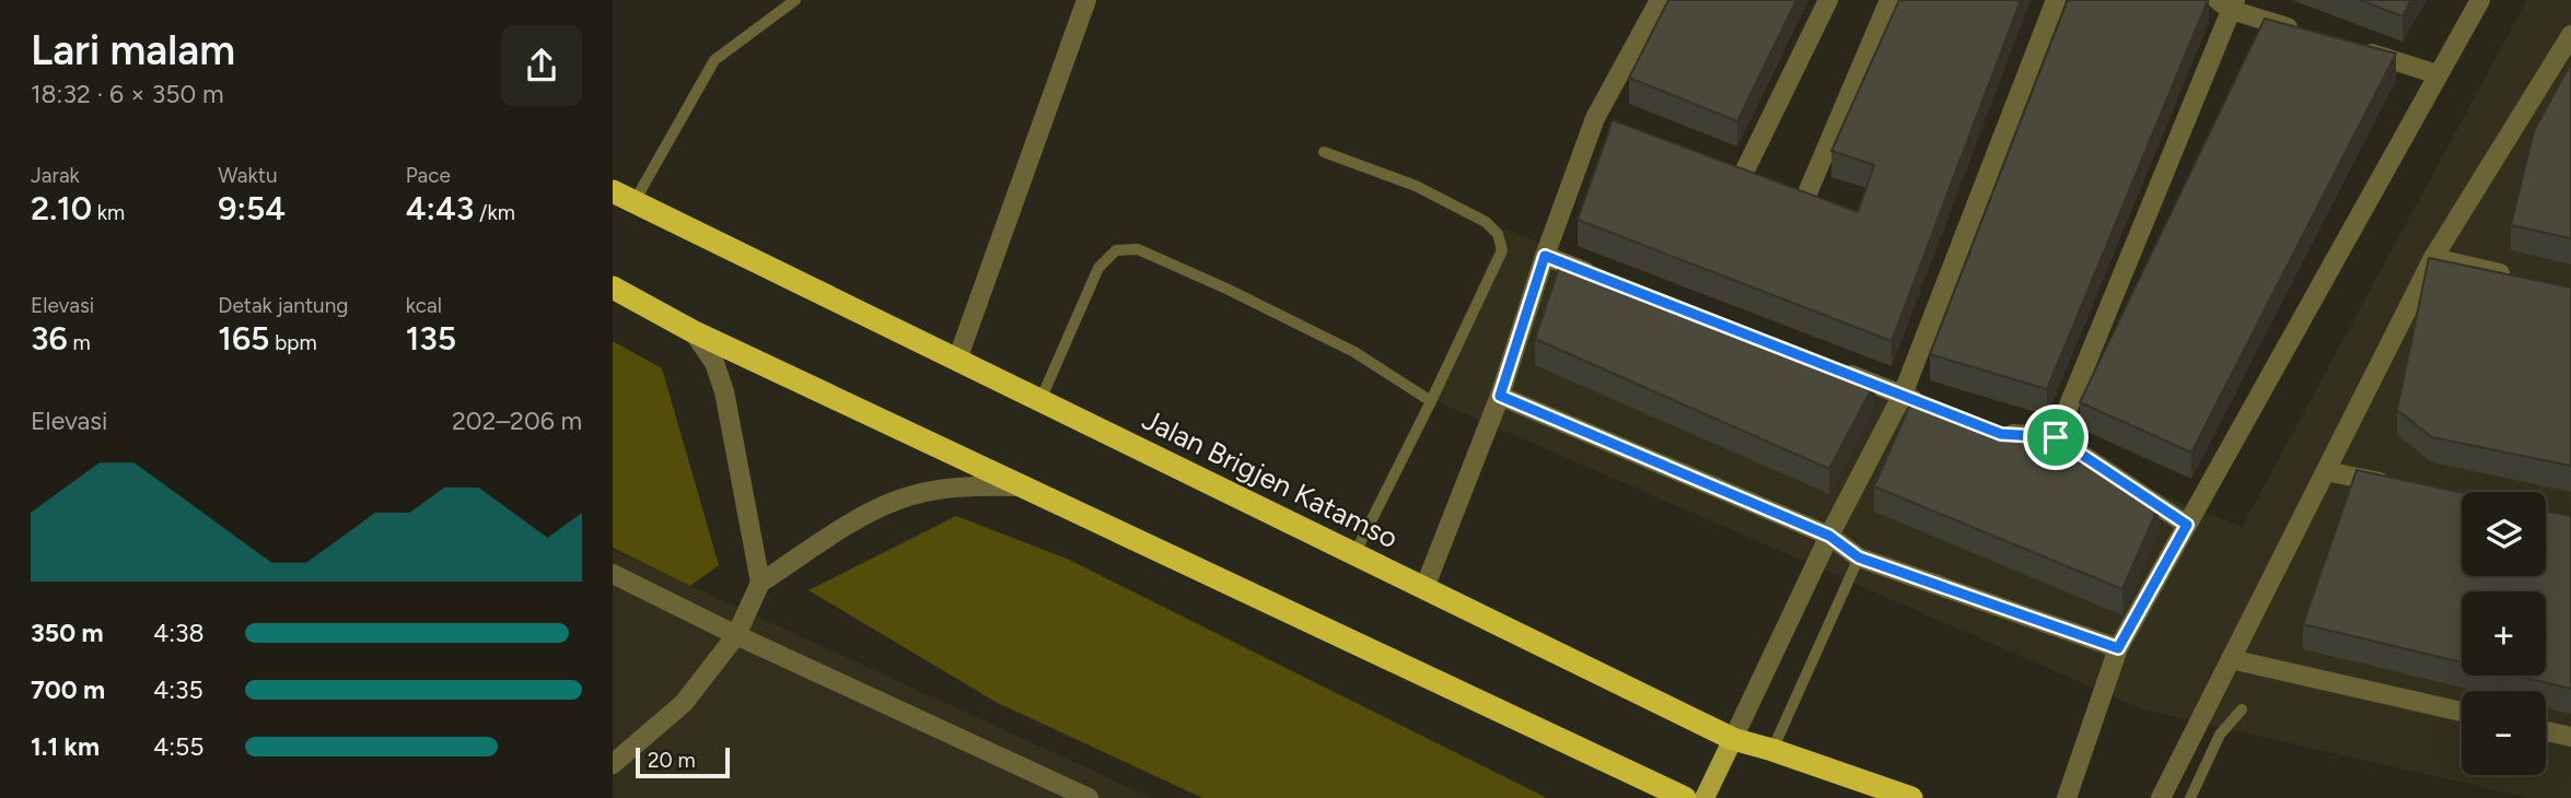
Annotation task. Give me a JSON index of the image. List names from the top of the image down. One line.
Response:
{"streets":{"highway":["Jalan Brigjen Katamso"]},"scale_bar":"20 m","page":{"heading":["Lari malam","18:32 · 6 × 350 m"],"stats":[["Jarak","2.10 km"],["Waktu","9:54"],["Pace","4:43 /km"],["Elevasi","36 m"],["Detak jantung","165 bpm"],["kcal","135"]],"chart":["Elevasi","202–206 m"],"map_buttons":["+","−"],"list":[{"name":"350 m","note":"4:38"},{"name":"700 m","note":"4:35"},{"name":"1.1 km","note":"4:55"}],"scale":"20 m"}}
